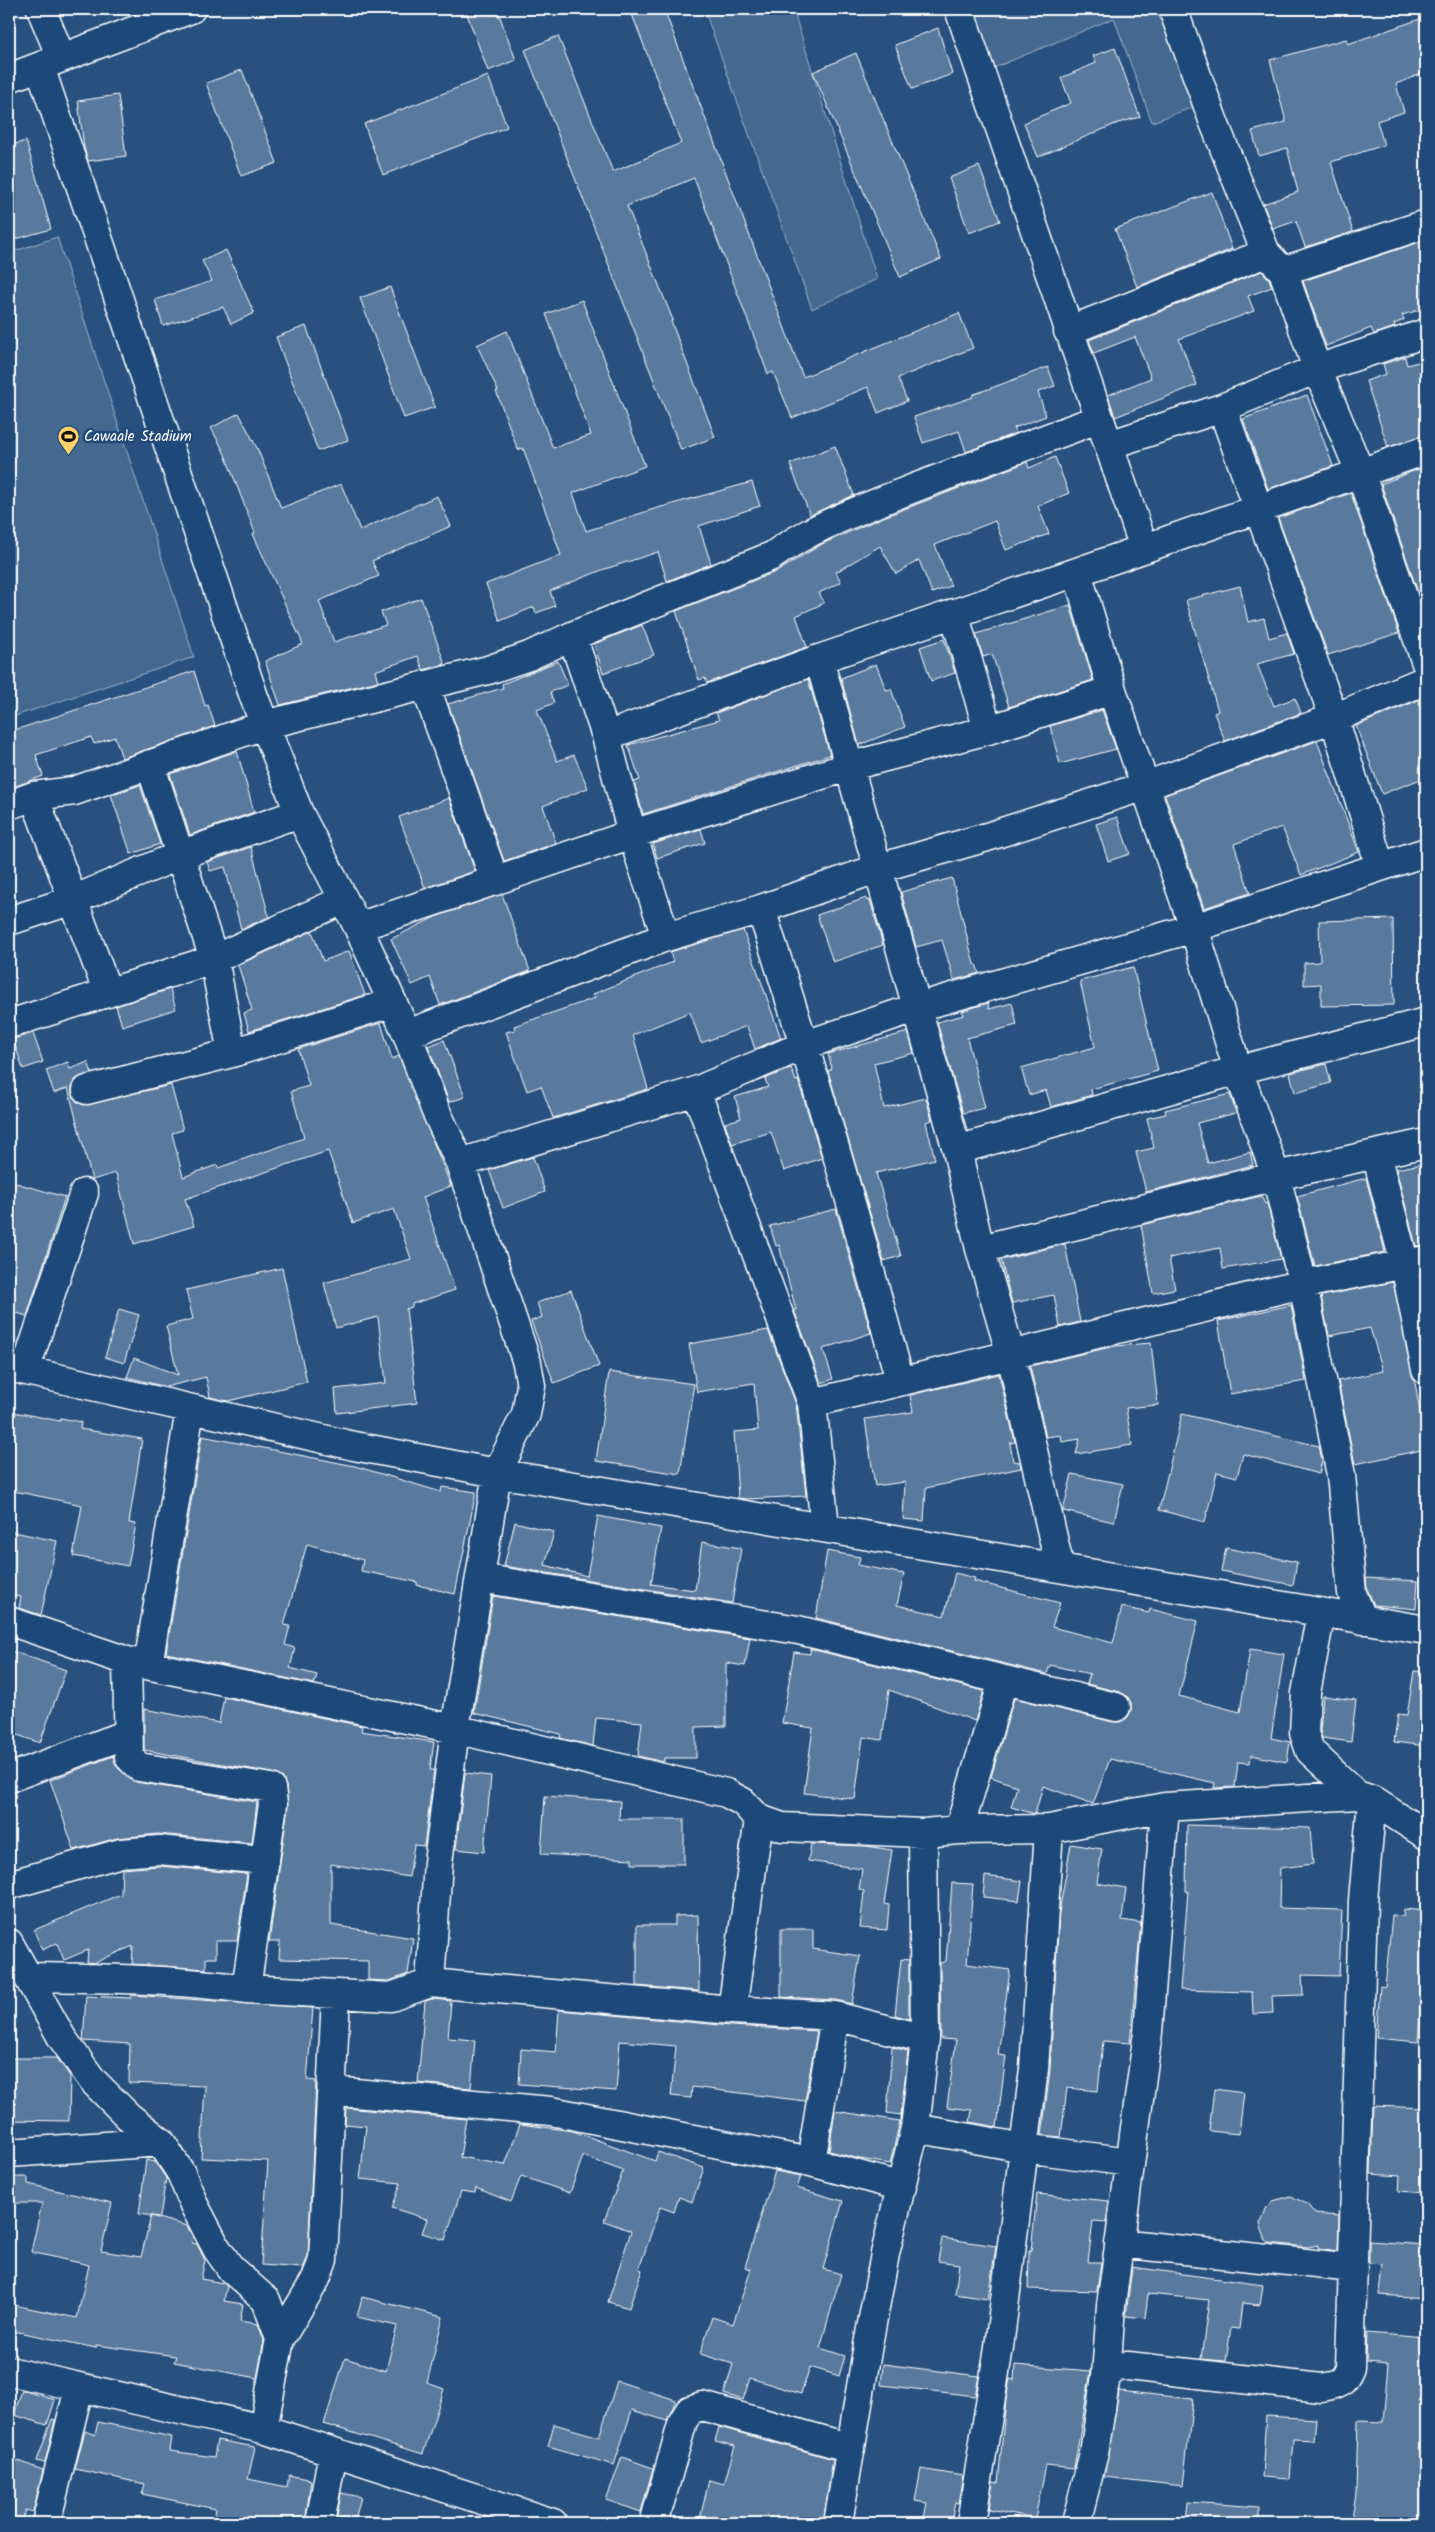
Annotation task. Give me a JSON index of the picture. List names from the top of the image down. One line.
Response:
{"places":{"sports":["Cawaale Stadium"]}}
